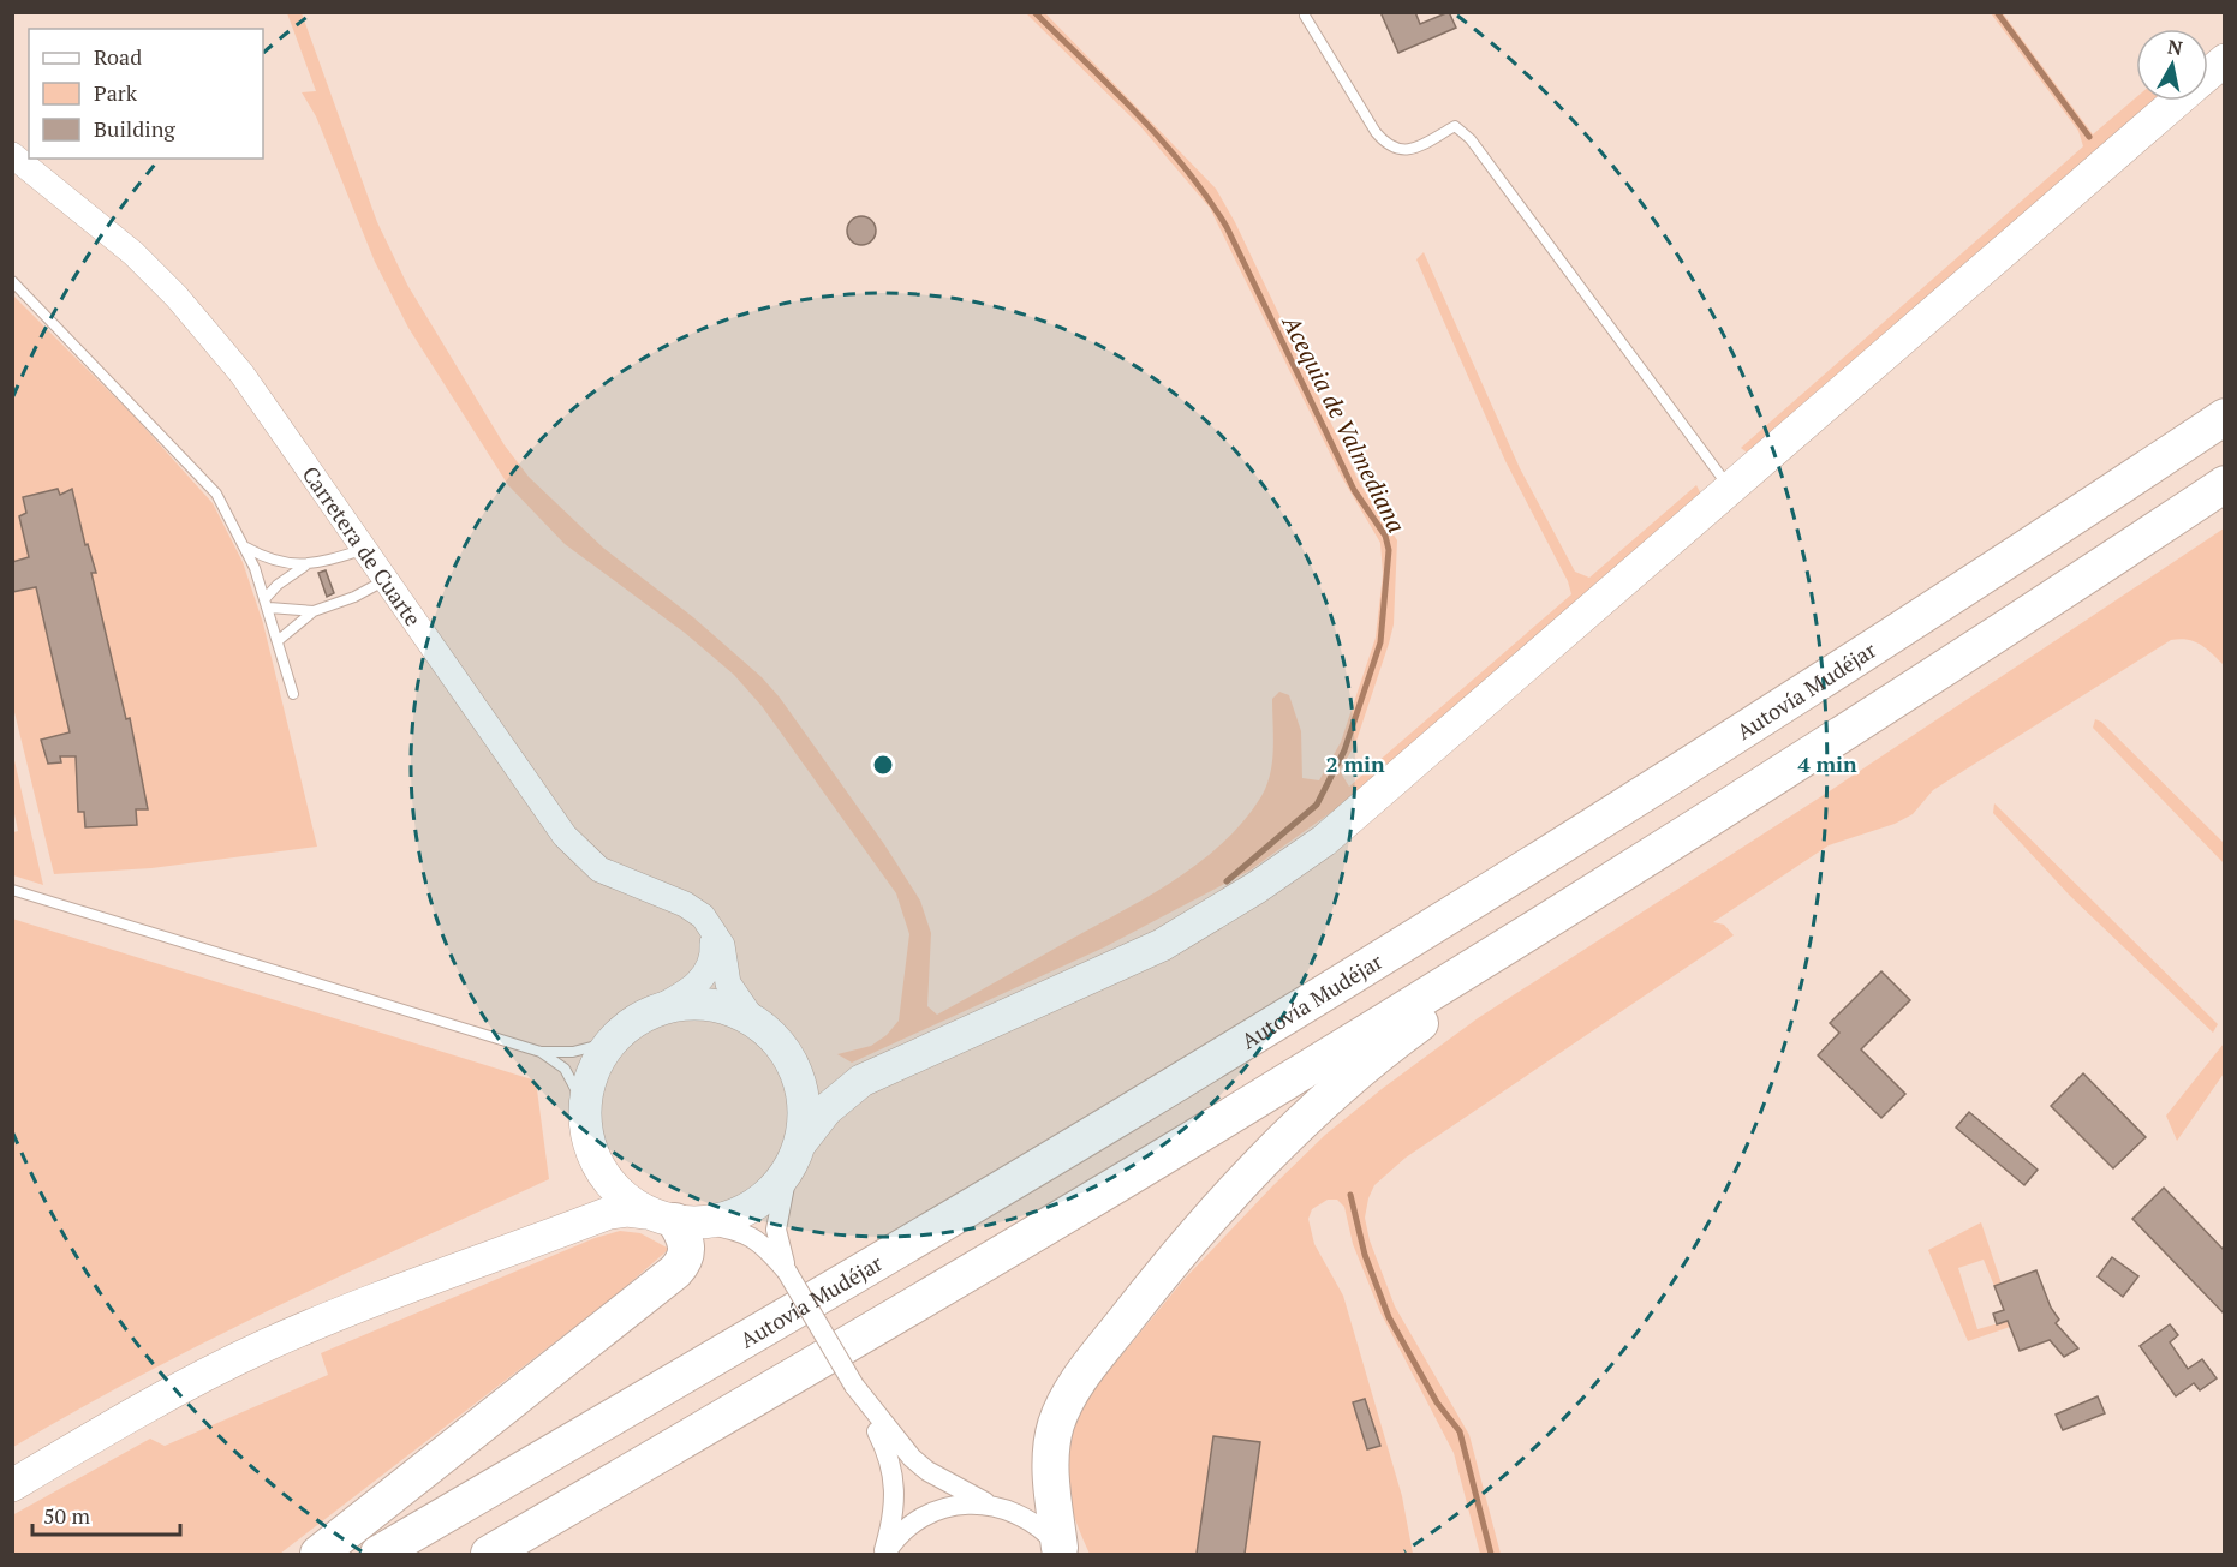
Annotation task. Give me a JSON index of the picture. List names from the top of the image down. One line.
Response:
{"streets":{"highway":["Autovía Mudéjar"],"street":["Carretera de Cuarte"]},"water":["Acequia de Valmediana"],"legend":["Road","Park","Building"],"scale_bar":"50 m","north":"top","rings":["2 min","4 min"]}
